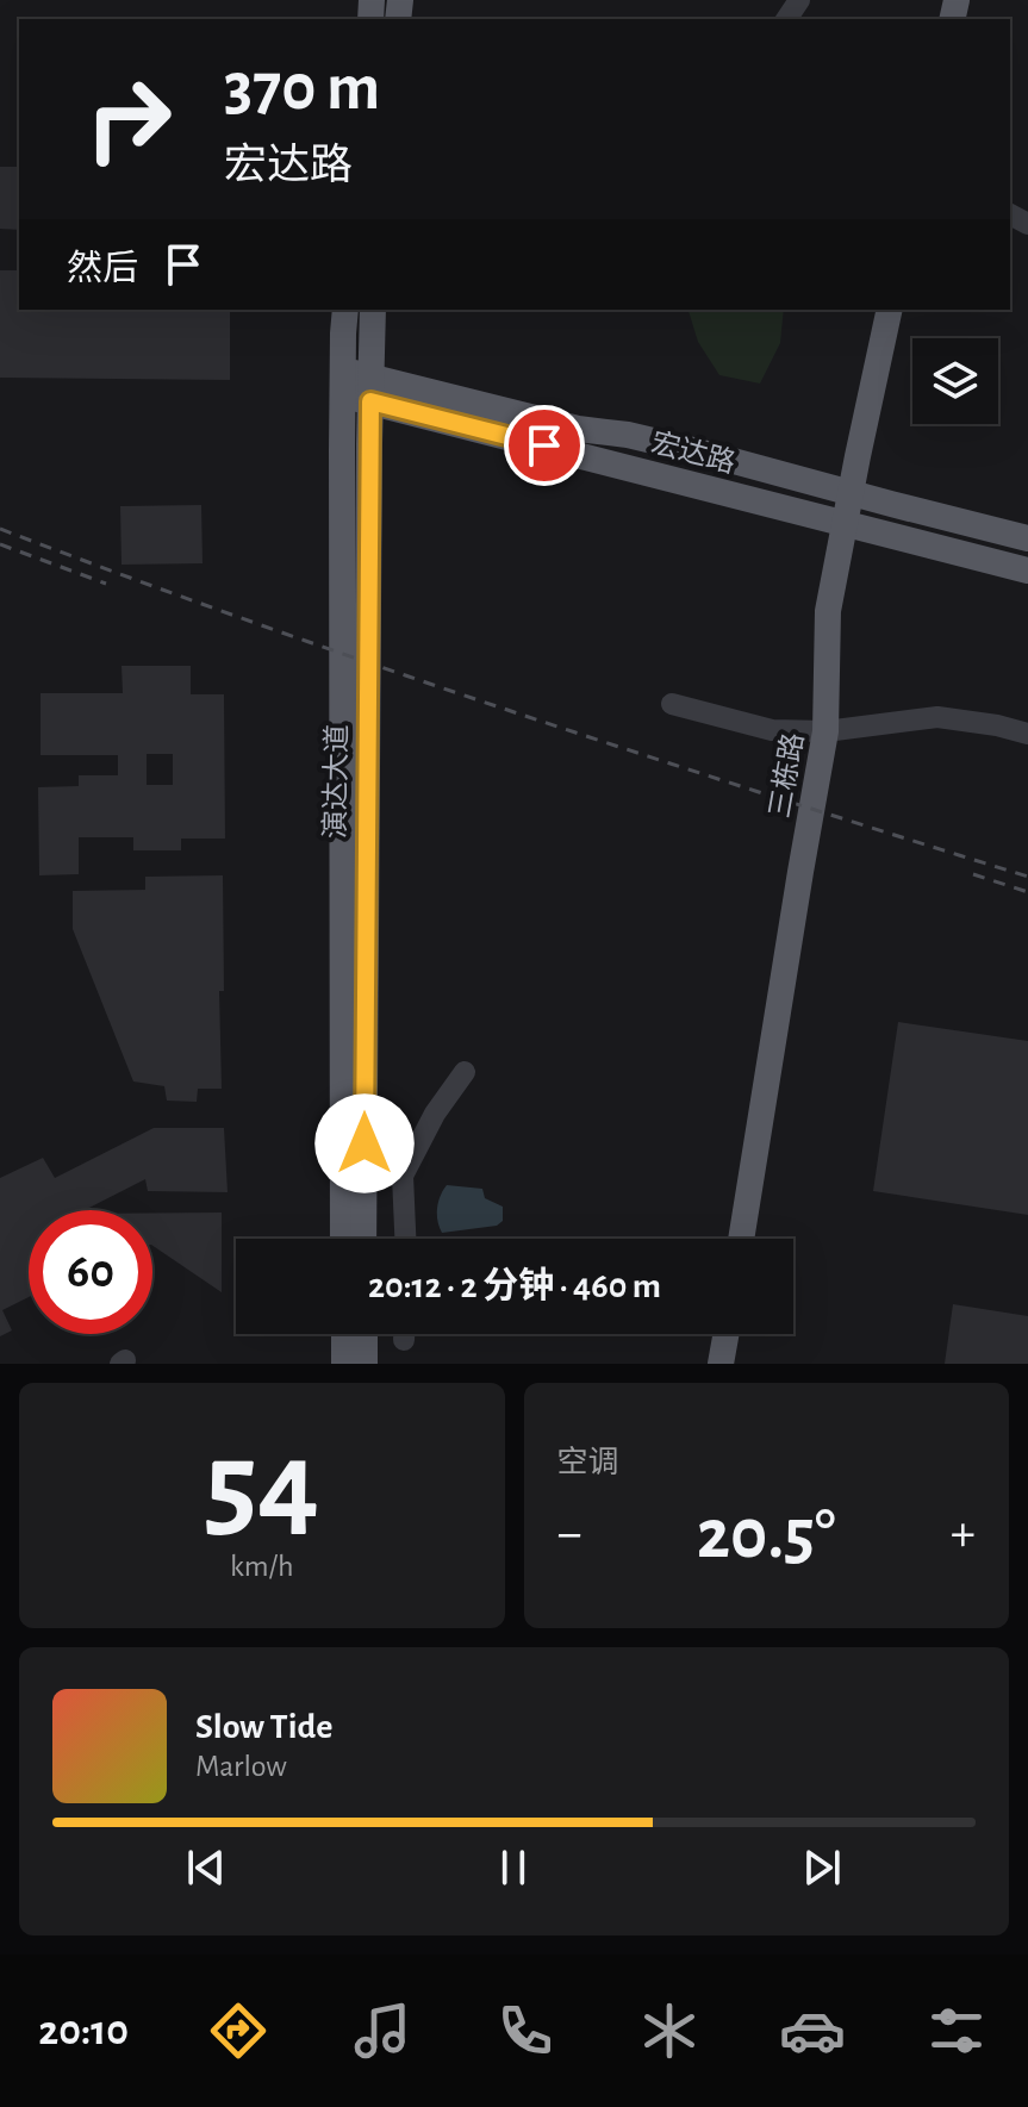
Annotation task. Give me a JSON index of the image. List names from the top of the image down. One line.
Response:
{"streets":{"main road":["宏达路","三栋路","演达大道"]},"crossings":[["宏达路","三栋路"],["宏达路","演达大道"]],"page":{"turn":["370 m","宏达路"],"then":"然后","limit":"60","trip":"20:12 · 2 分钟 · 460 m","tile":[["54","km/h"],"空调"],"heat":["−","20.5°","+"],"song":["Slow Tide","Marlow"],"tabs":"20:10"}}
